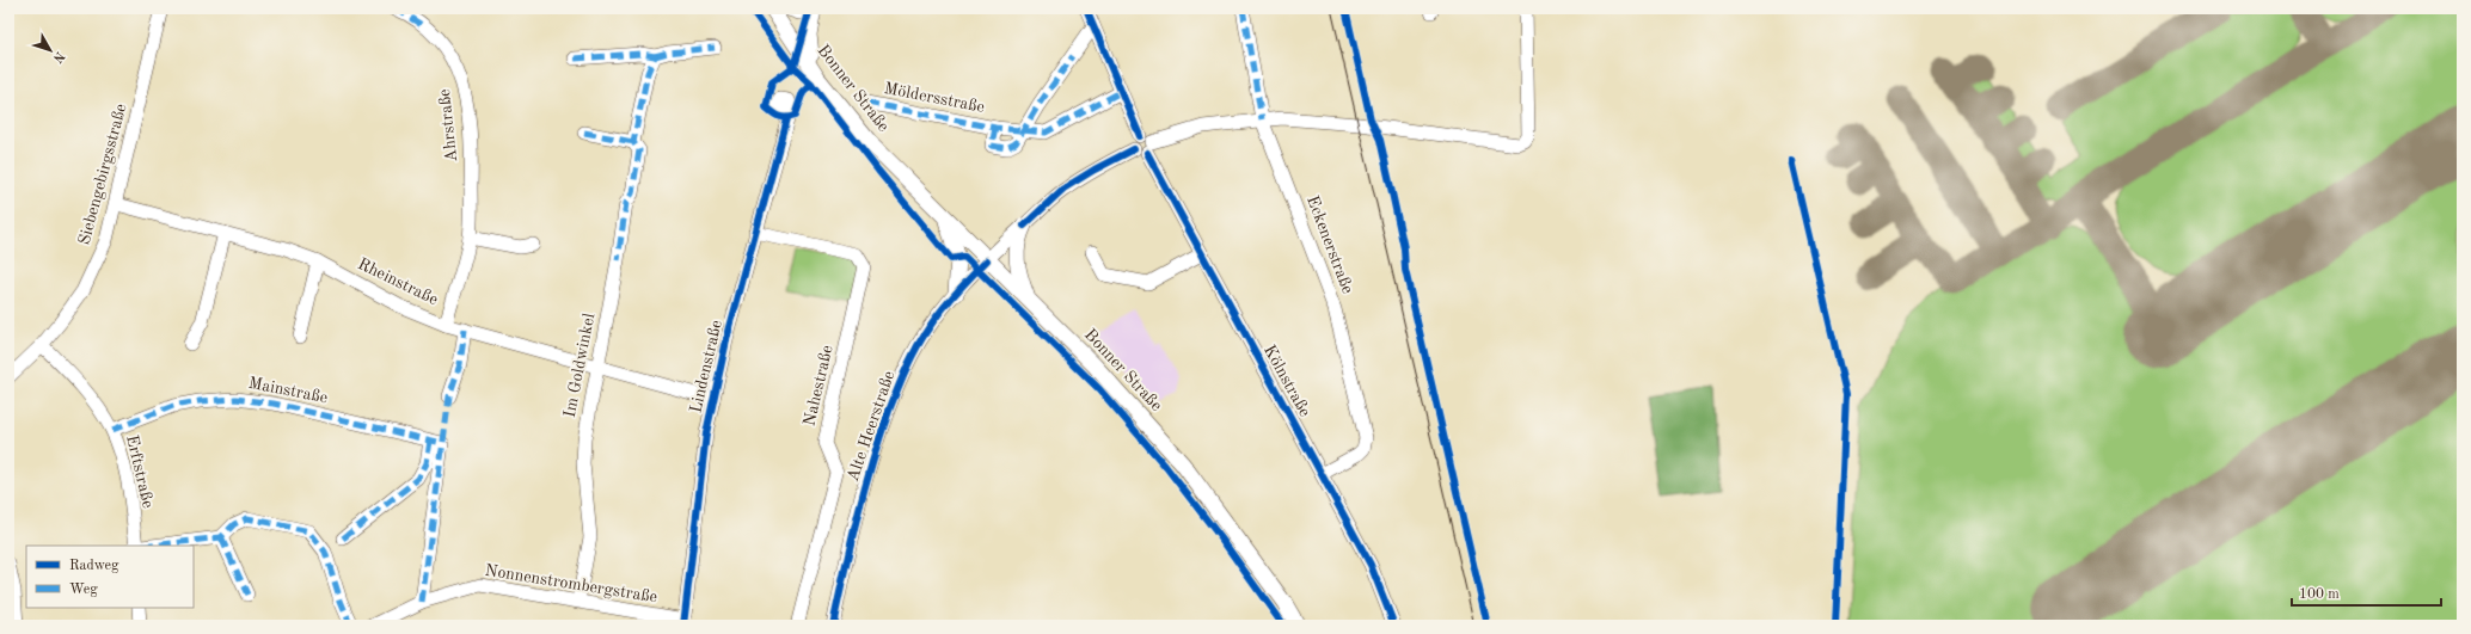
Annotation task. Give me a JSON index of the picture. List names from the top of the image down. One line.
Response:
{"streets":{"main road":["Bonner Straße"],"street":["Möldersstraße","Ahrstraße","Siebengebirgsstraße","Eckenerstraße","Rheinstraße","Im Goldwinkel","Lindenstraße","Kölnstraße","Nahestraße","Mainstraße","Alte Heerstraße","Erftstraße","Nonnenstrombergstraße"]},"crossings":[["Bonner Straße","Alte Heerstraße"],["Ahrstraße","Rheinstraße"],["Siebengebirgsstraße","Rheinstraße"],["Siebengebirgsstraße","Erftstraße"],["Eckenerstraße","Kölnstraße"],["Rheinstraße","Im Goldwinkel"],["Rheinstraße","Lindenstraße"],["Im Goldwinkel","Nonnenstrombergstraße"],["Lindenstraße","Nahestraße"],["Lindenstraße","Nonnenstrombergstraße"],["Mainstraße","Erftstraße"]],"legend":["Radweg","Weg"],"scale_bar":"100 m","north":"bottom right"}
